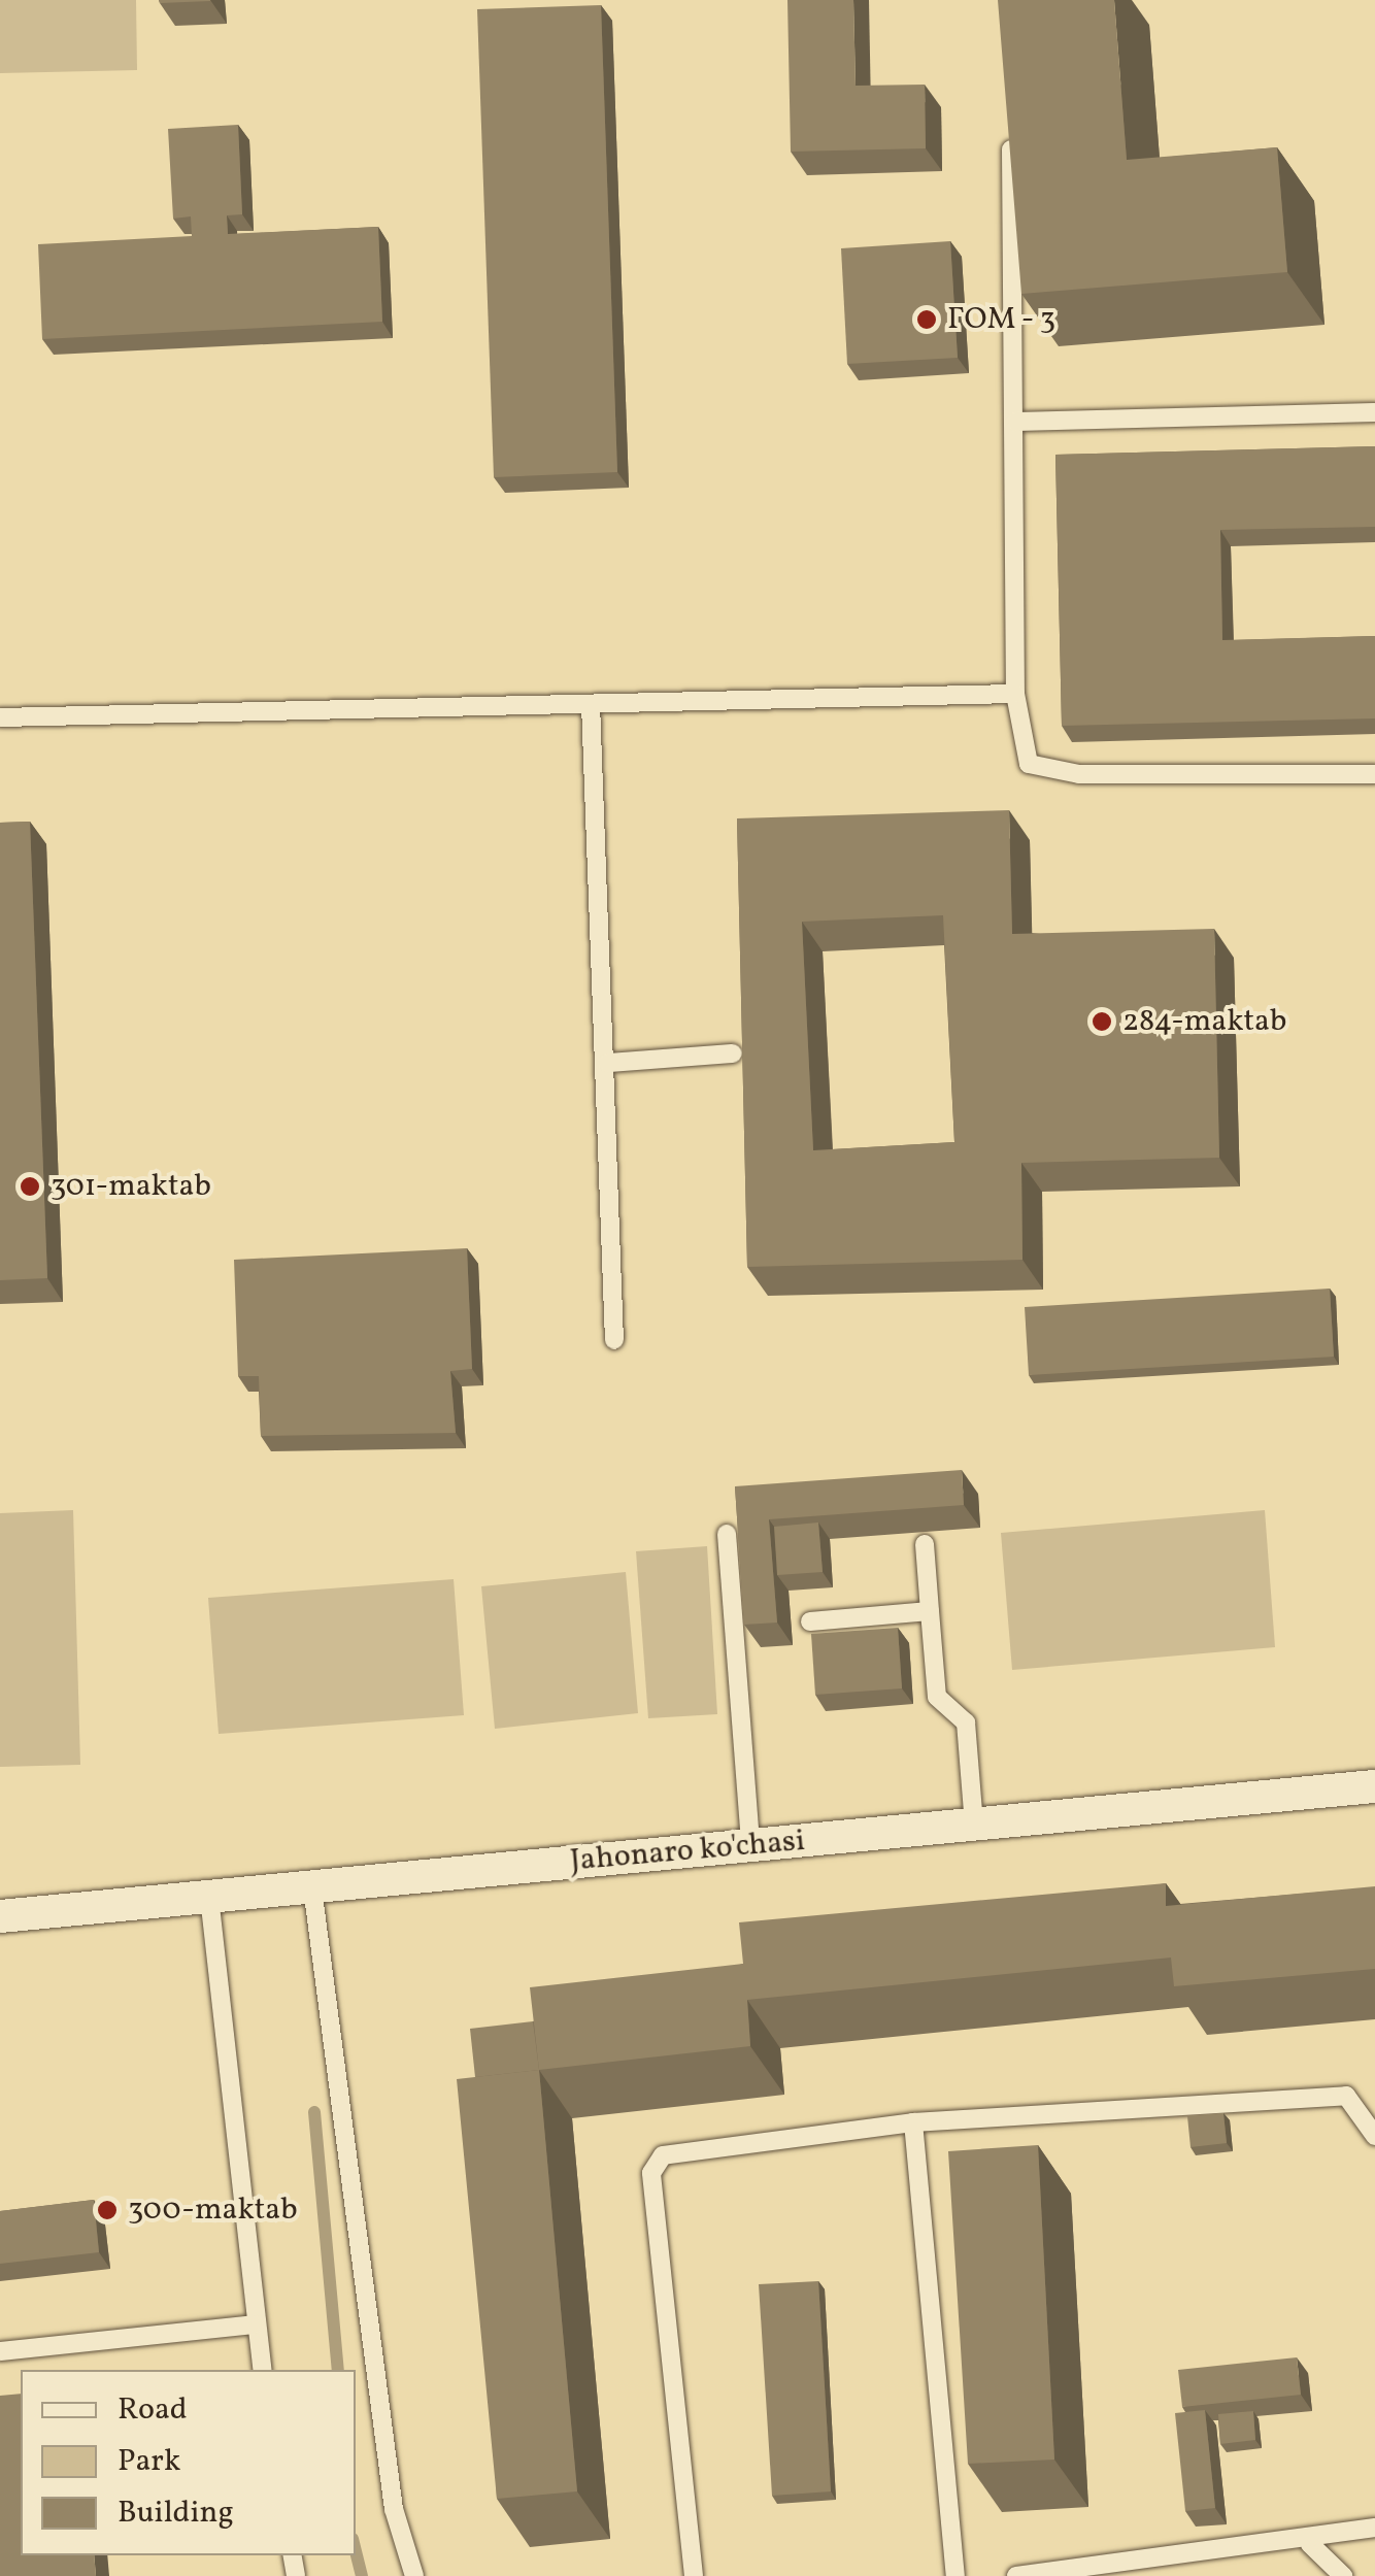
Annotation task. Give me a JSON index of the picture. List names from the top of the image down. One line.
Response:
{"streets":{"street":["Jahonaro ko'chasi"]},"places":["ГОМ - 3","284-maktab","301-maktab","300-maktab"],"legend":["Road","Park","Building"]}
